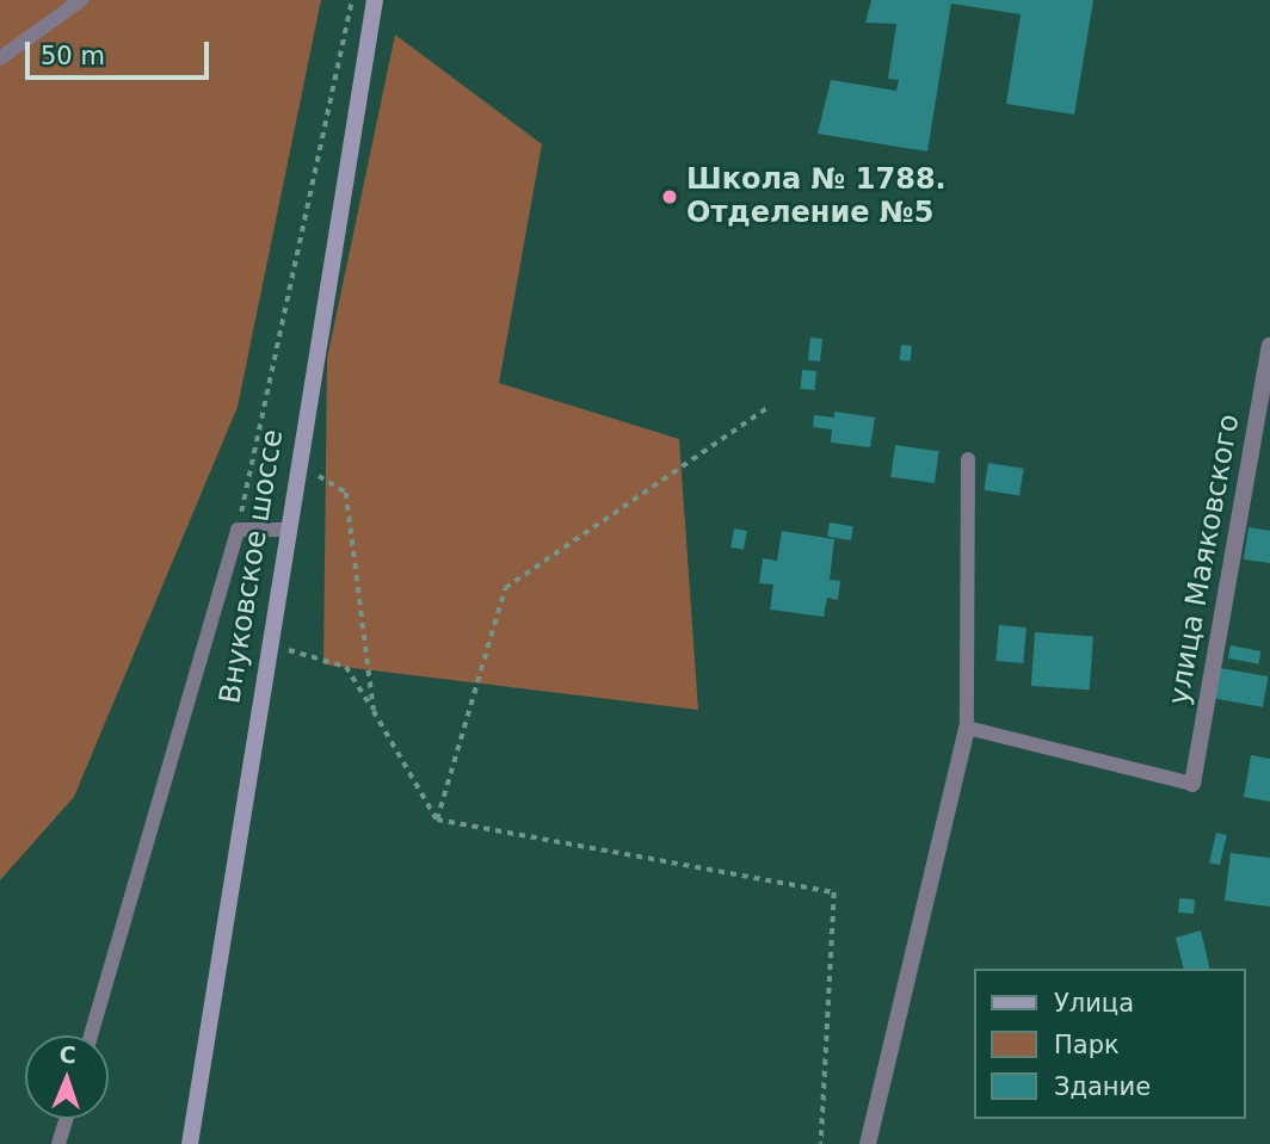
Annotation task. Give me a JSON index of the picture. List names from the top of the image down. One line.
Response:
{"streets":{"main road":["Внуковское шоссе"],"street":["улица Маяковского"]},"places":["Школа № 1788. Отделение №5"],"legend":["Улица","Парк","Здание"],"scale_bar":"50 m","north":"top"}
